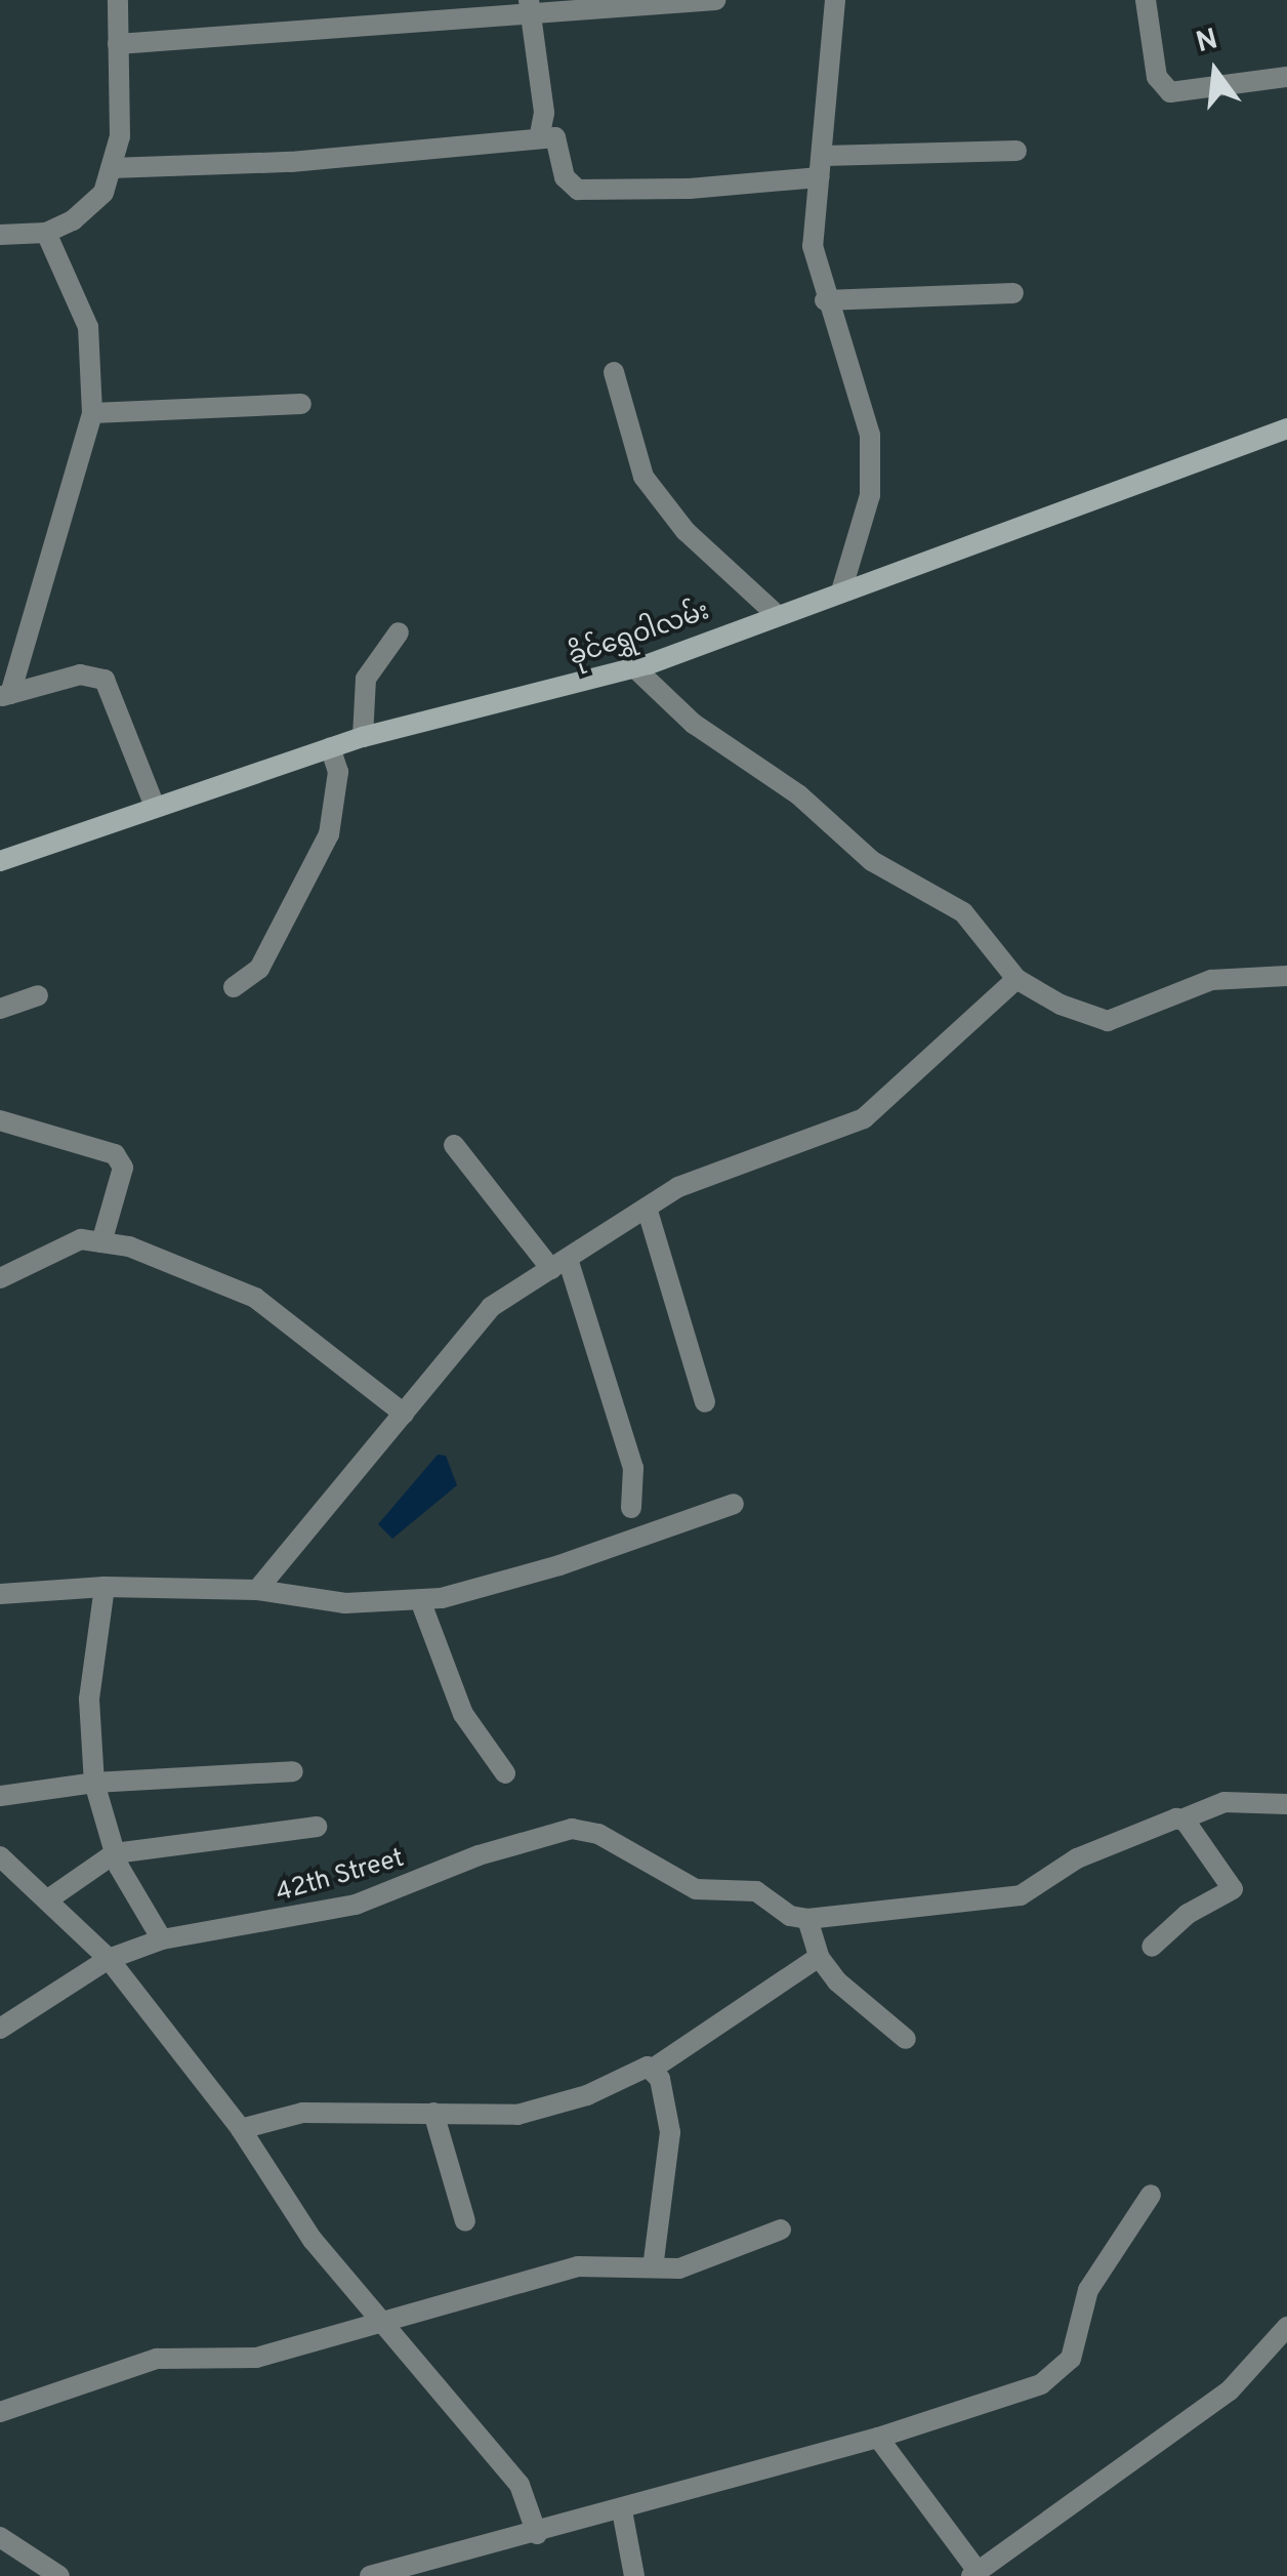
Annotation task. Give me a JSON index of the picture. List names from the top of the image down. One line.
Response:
{"streets":{"street":["ခိုင်ရွှေဝါလမ်း","42th Street"]},"north":"top"}
